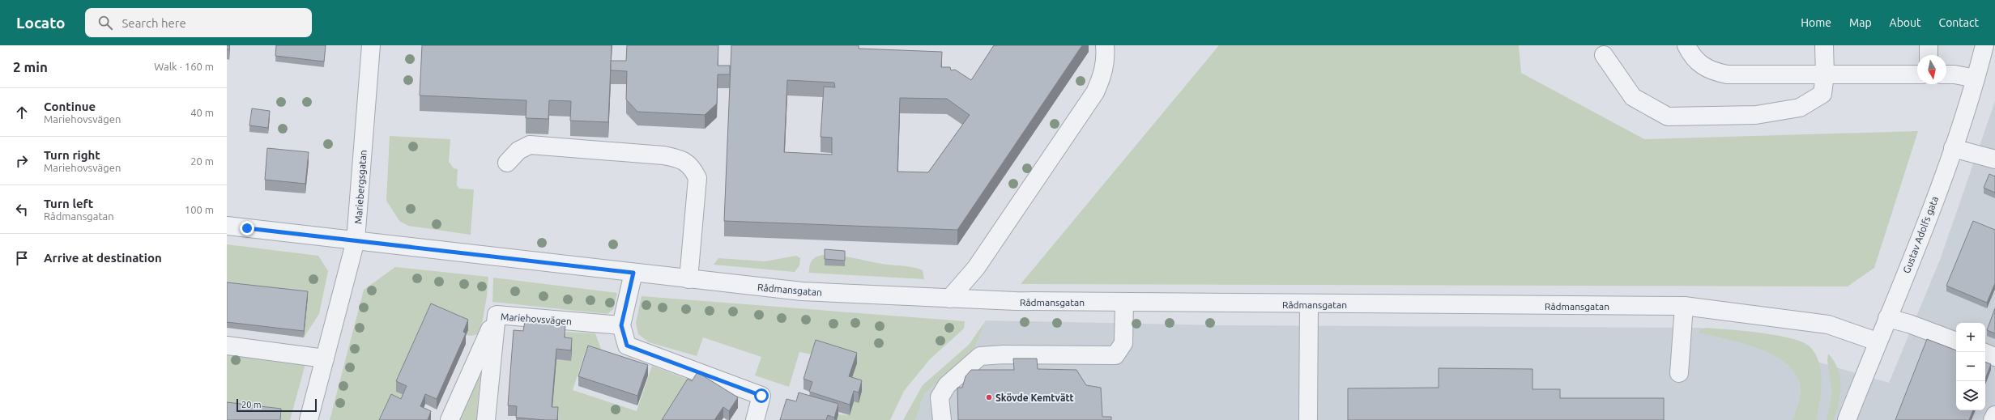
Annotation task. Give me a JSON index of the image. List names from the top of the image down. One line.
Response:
{"streets":{"street":["Mariebergsgatan","Gustav Adolfs gata","Rådmansgatan","Mariehovsvägen"]},"crossings":[["Mariebergsgatan","Rådmansgatan"],["Gustav Adolfs gata","Rådmansgatan"]],"places":["Skövde Kemtvätt"],"scale_bar":"20 m","north":"bottom","page":{"header":"Locato","search":"Search here","nav":["Home","Map","About","Contact"],"heading":["2 min","Walk · 160 m"],"list":[["Continue","Mariehovsvägen","40 m"],["Turn right","Mariehovsvägen","20 m"],["Turn left","Rådmansgatan","100 m"],"Arrive at destination"],"map_buttons":["+","−"],"scale":"20 m"}}
